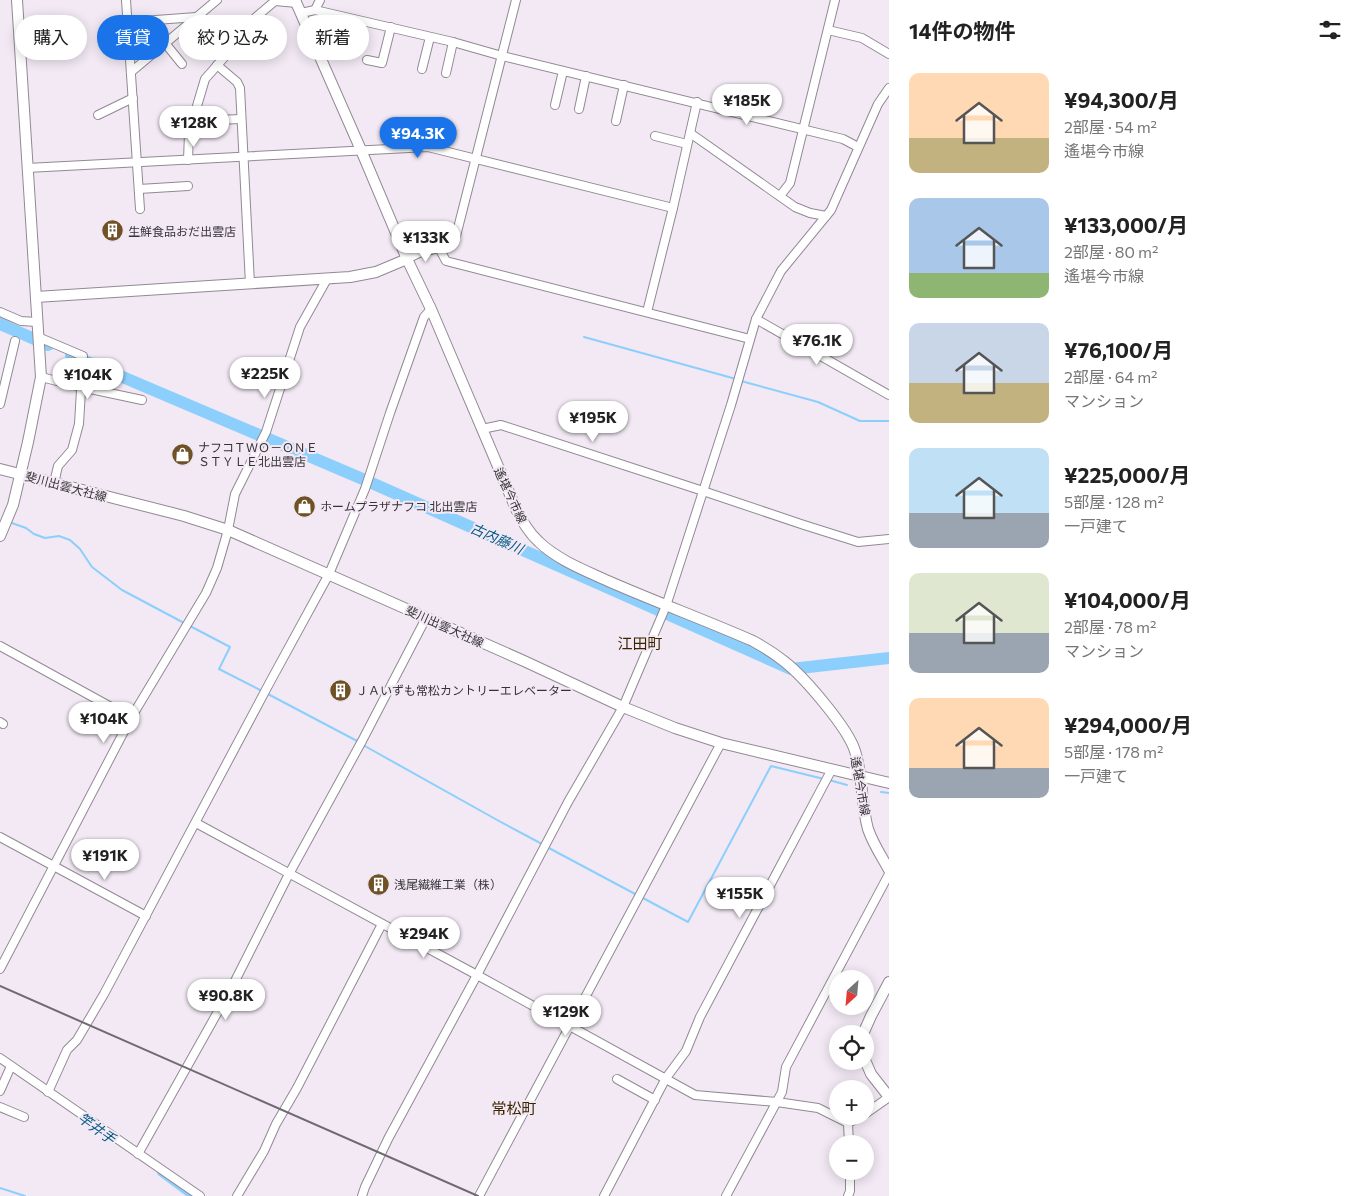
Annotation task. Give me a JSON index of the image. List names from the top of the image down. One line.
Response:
{"streets":{"main road":["斐川出雲大社線","遙堪今市線"]},"crossings":[["斐川出雲大社線","遙堪今市線"]],"districts":["江田町","常松町"],"water":["古内藤川","竿井手"],"places":{"building":["生鮮食品おだ出雲店","ＪＡいずも常松カントリーエレベーター","浅尾繊維工業（株）"],"shop":["ナフコＴＷＯ－ＯＮＥ ＳＴＹＬＥ北出雲店","ホームプラザナフコ 北出雲店"]},"north":"bottom left","page":{"heading":"14件の物件","chip":["購入","賃貸","絞り込み","新着"],"list":[{"name":"¥94,300/月","note":"2部屋 · 54 m² · 遙堪今市線"},{"name":"¥133,000/月","note":"2部屋 · 80 m² · 遙堪今市線"},{"name":"¥76,100/月","note":"2部屋 · 64 m² · マンション"},{"name":"¥225,000/月","note":"5部屋 · 128 m² · 一戸建て"},{"name":"¥104,000/月","note":"2部屋 · 78 m² · マンション"},{"name":"¥294,000/月","note":"5部屋 · 178 m² · 一戸建て"}],"price":["¥185K","¥128K","¥94.3K","¥133K","¥76.1K","¥225K","¥104K","¥195K","¥104K","¥191K","¥155K","¥294K","¥90.8K","¥129K"],"map_buttons":["+","−"]}}
